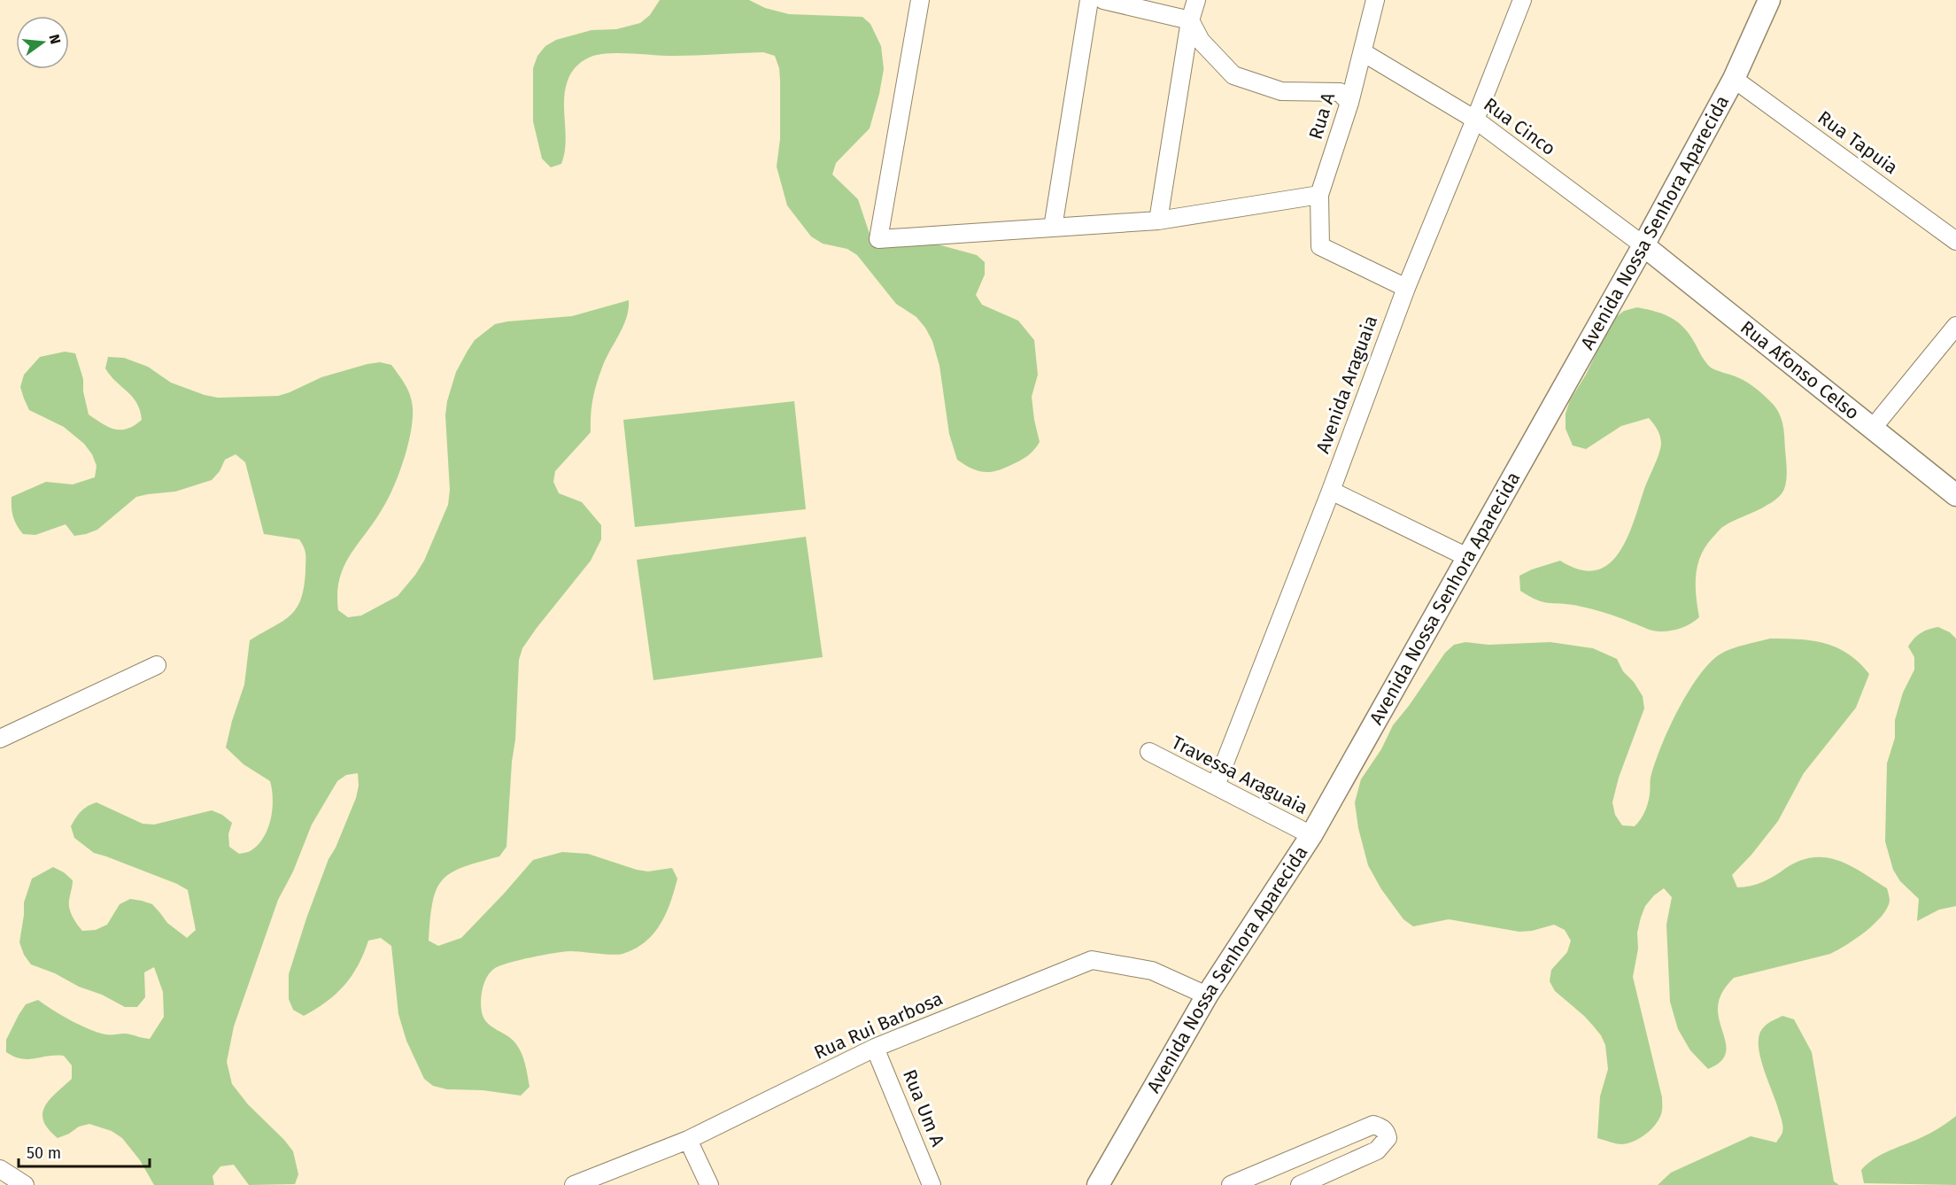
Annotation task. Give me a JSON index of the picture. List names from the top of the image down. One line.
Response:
{"streets":{"street":["Rua A","Rua Cinco","Rua Tapuia","Avenida Nossa Senhora Aparecida","Rua Afonso Celso","Avenida Araguaia","Travessa Araguaia","Rua Rui Barbosa","Rua Um A"]},"crossings":[["Rua A","Rua Cinco"],["Rua A","Avenida Araguaia"],["Rua Cinco","Avenida Nossa Senhora Aparecida"],["Rua Cinco","Rua Afonso Celso"],["Rua Cinco","Avenida Araguaia"],["Rua Tapuia","Avenida Nossa Senhora Aparecida"],["Avenida Nossa Senhora Aparecida","Rua Afonso Celso"],["Avenida Nossa Senhora Aparecida","Travessa Araguaia"],["Avenida Nossa Senhora Aparecida","Rua Rui Barbosa"],["Avenida Araguaia","Travessa Araguaia"],["Rua Rui Barbosa","Rua Um A"]],"scale_bar":"50 m","north":"right"}
